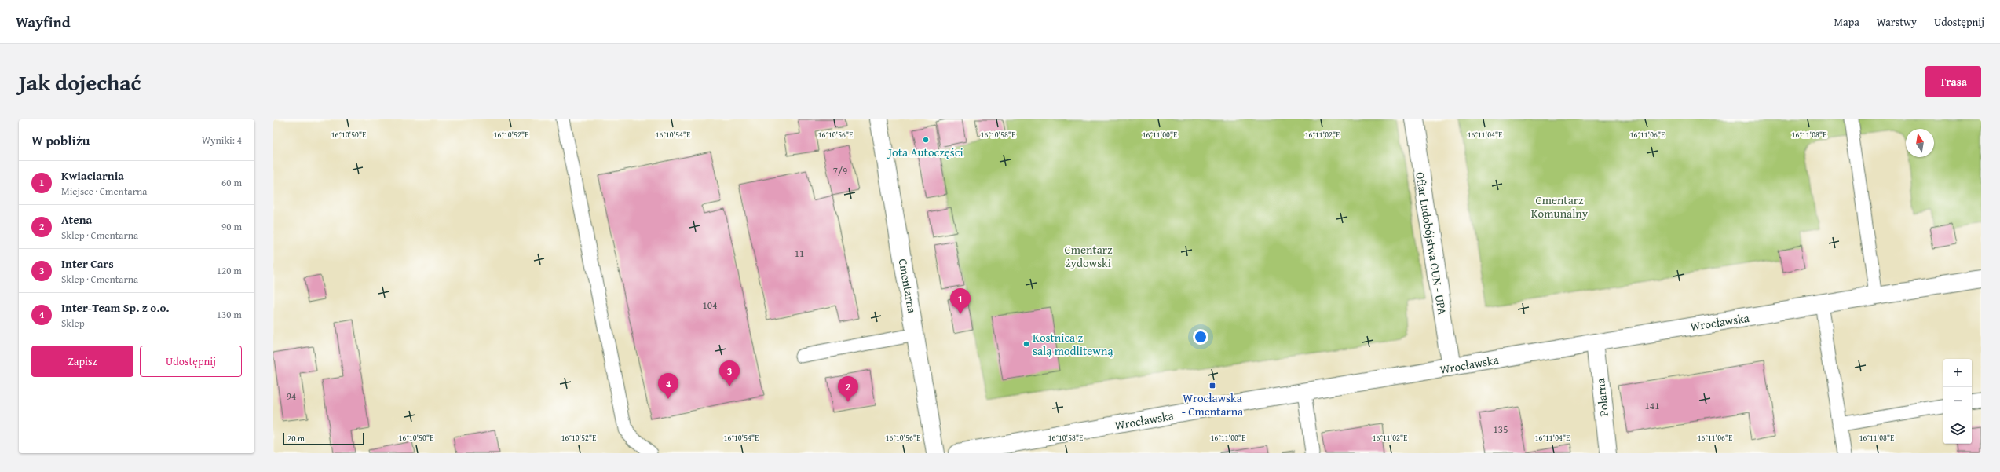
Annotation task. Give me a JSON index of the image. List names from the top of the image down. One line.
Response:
{"streets":{"main road":["Ofiar Ludobójstwa OUN - UPA","Cmentarna","Wrocławska","Polarna"]},"crossings":[["Ofiar Ludobójstwa OUN - UPA","Wrocławska"],["Wrocławska","Polarna"]],"parks":["Cmentarz Komunalny","Cmentarz żydowski"],"places":{"other":["Jota Autoczęści","Kostnica z salą modlitewną"],"transit":["Wrocławska - Cmentarna"]},"house_numbers":["7/9","11","104","94","141","135"],"scale_bar":"20 m","north":"top","page":{"header":"Wayfind","nav":["Mapa","Warstwy","Udostępnij"],"title":"Jak dojechać","buttons":["Trasa",["Zapisz","Udostępnij"]],"heading":["W pobliżu","Wyniki: 4"],"list":[{"mark":"1","name":"Kwiaciarnia","note":"Miejsce · Cmentarna","value":"60 m"},{"mark":"2","name":"Atena","note":"Sklep · Cmentarna","value":"90 m"},{"mark":"3","name":"Inter Cars","note":"Sklep · Cmentarna","value":"120 m"},{"mark":"4","name":"Inter-Team Sp. z o.o.","note":"Sklep","value":"130 m"}],"pins":["1","3","4","2"],"map_buttons":["+","−"],"scale":"20 m"},"coordinates":["16°10'50\"E","16°10'52\"E","16°10'54\"E","16°10'56\"E","16°10'58\"E","16°11'00\"E","16°11'02\"E","16°11'04\"E","16°11'06\"E","16°11'08\"E"]}
